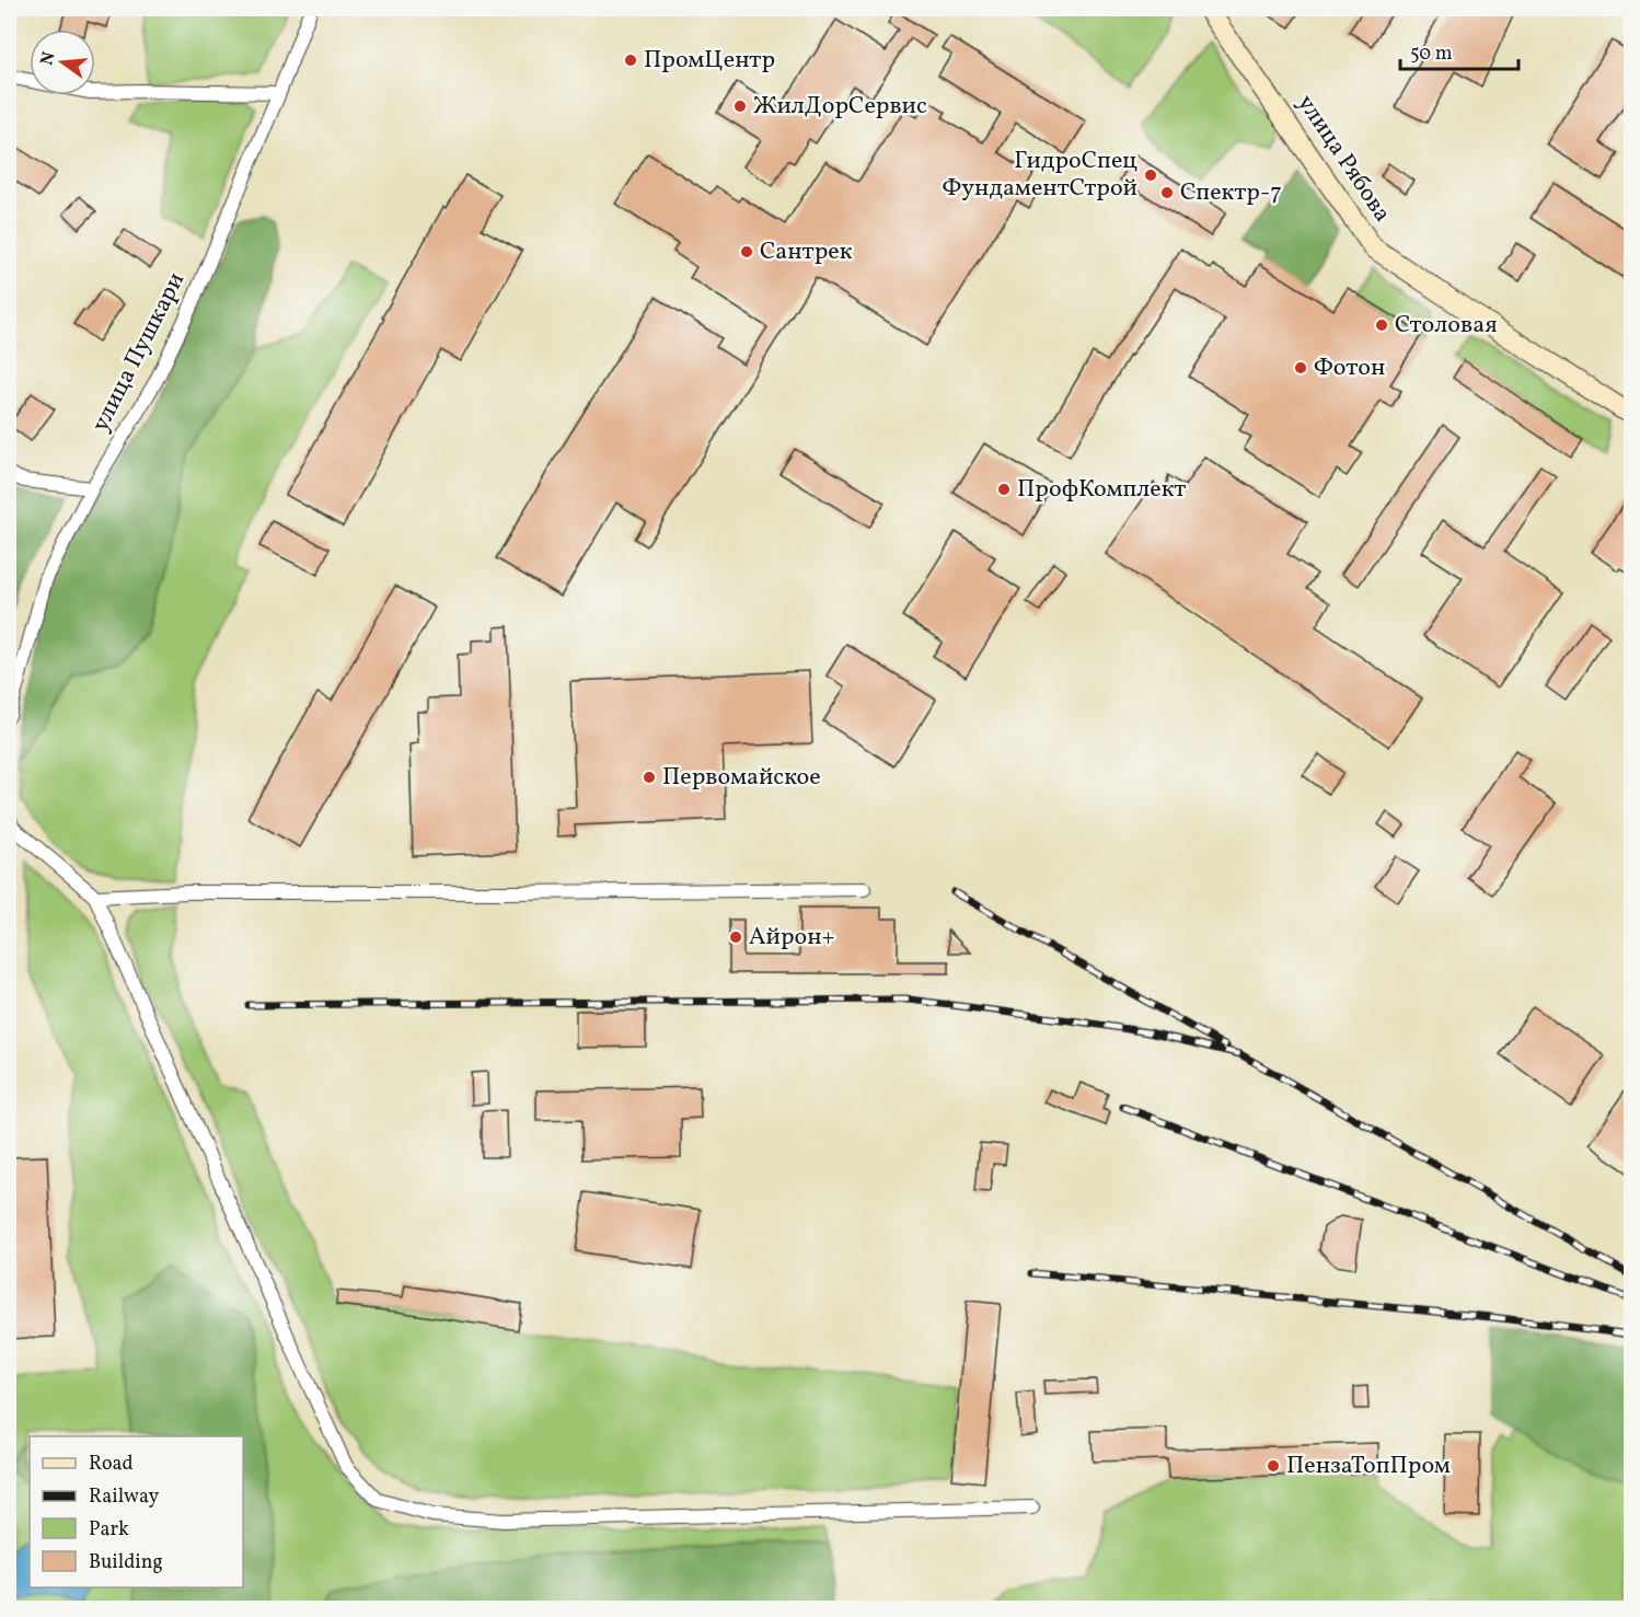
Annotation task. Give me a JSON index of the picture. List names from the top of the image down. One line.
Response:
{"streets":{"street":["улица Рябова","улица Пушкари"]},"places":["ПромЦентр","ЖилДорСервис","ГидроСпец ФундаментСтрой","Спектр-7","Сантрек","Столовая","Фотон","ПрофКомплект","Первомайское","Айрон+","ПензаТопПром"],"legend":["Road","Railway","Park","Building"],"scale_bar":"50 m","north":"left"}
